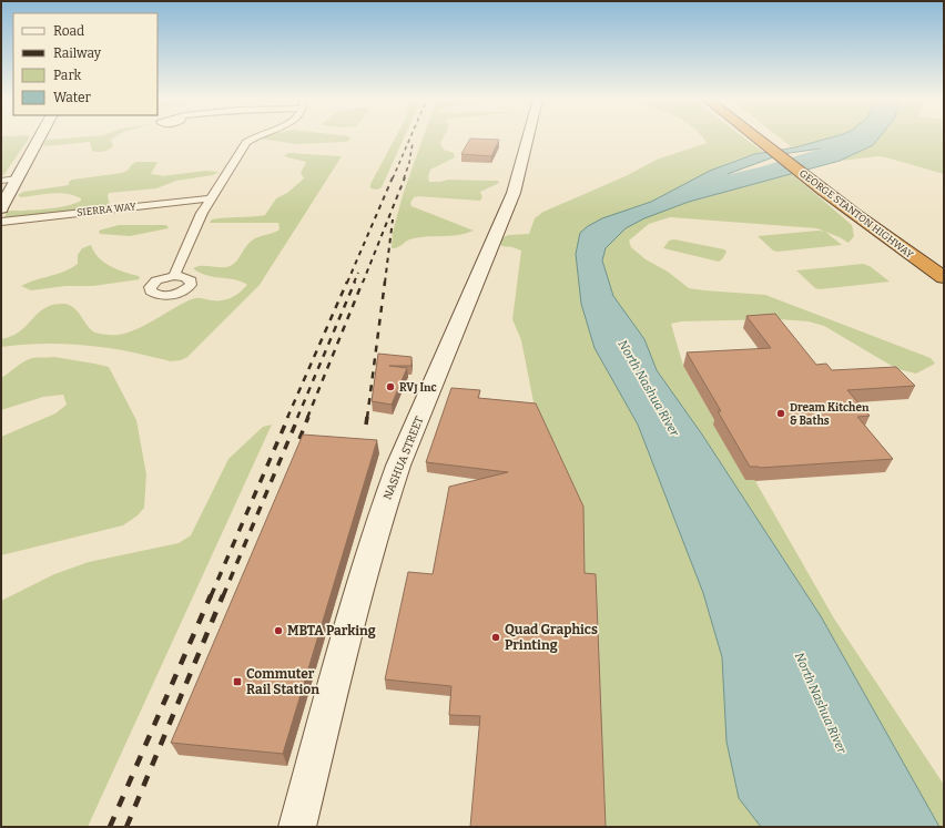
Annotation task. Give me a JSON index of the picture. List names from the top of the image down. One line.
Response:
{"streets":{"highway":["GEORGE STANTON HIGHWAY"],"main road":["NASHUA STREET"],"street":["SIERRA WAY"]},"water":["North Nashua River"],"places":{"other":["RVJ Inc","Dream Kitchen & Baths","MBTA Parking","Quad Graphics Printing"],"transit":["Commuter Rail Station"]},"legend":["Road","Railway","Park","Water"]}
